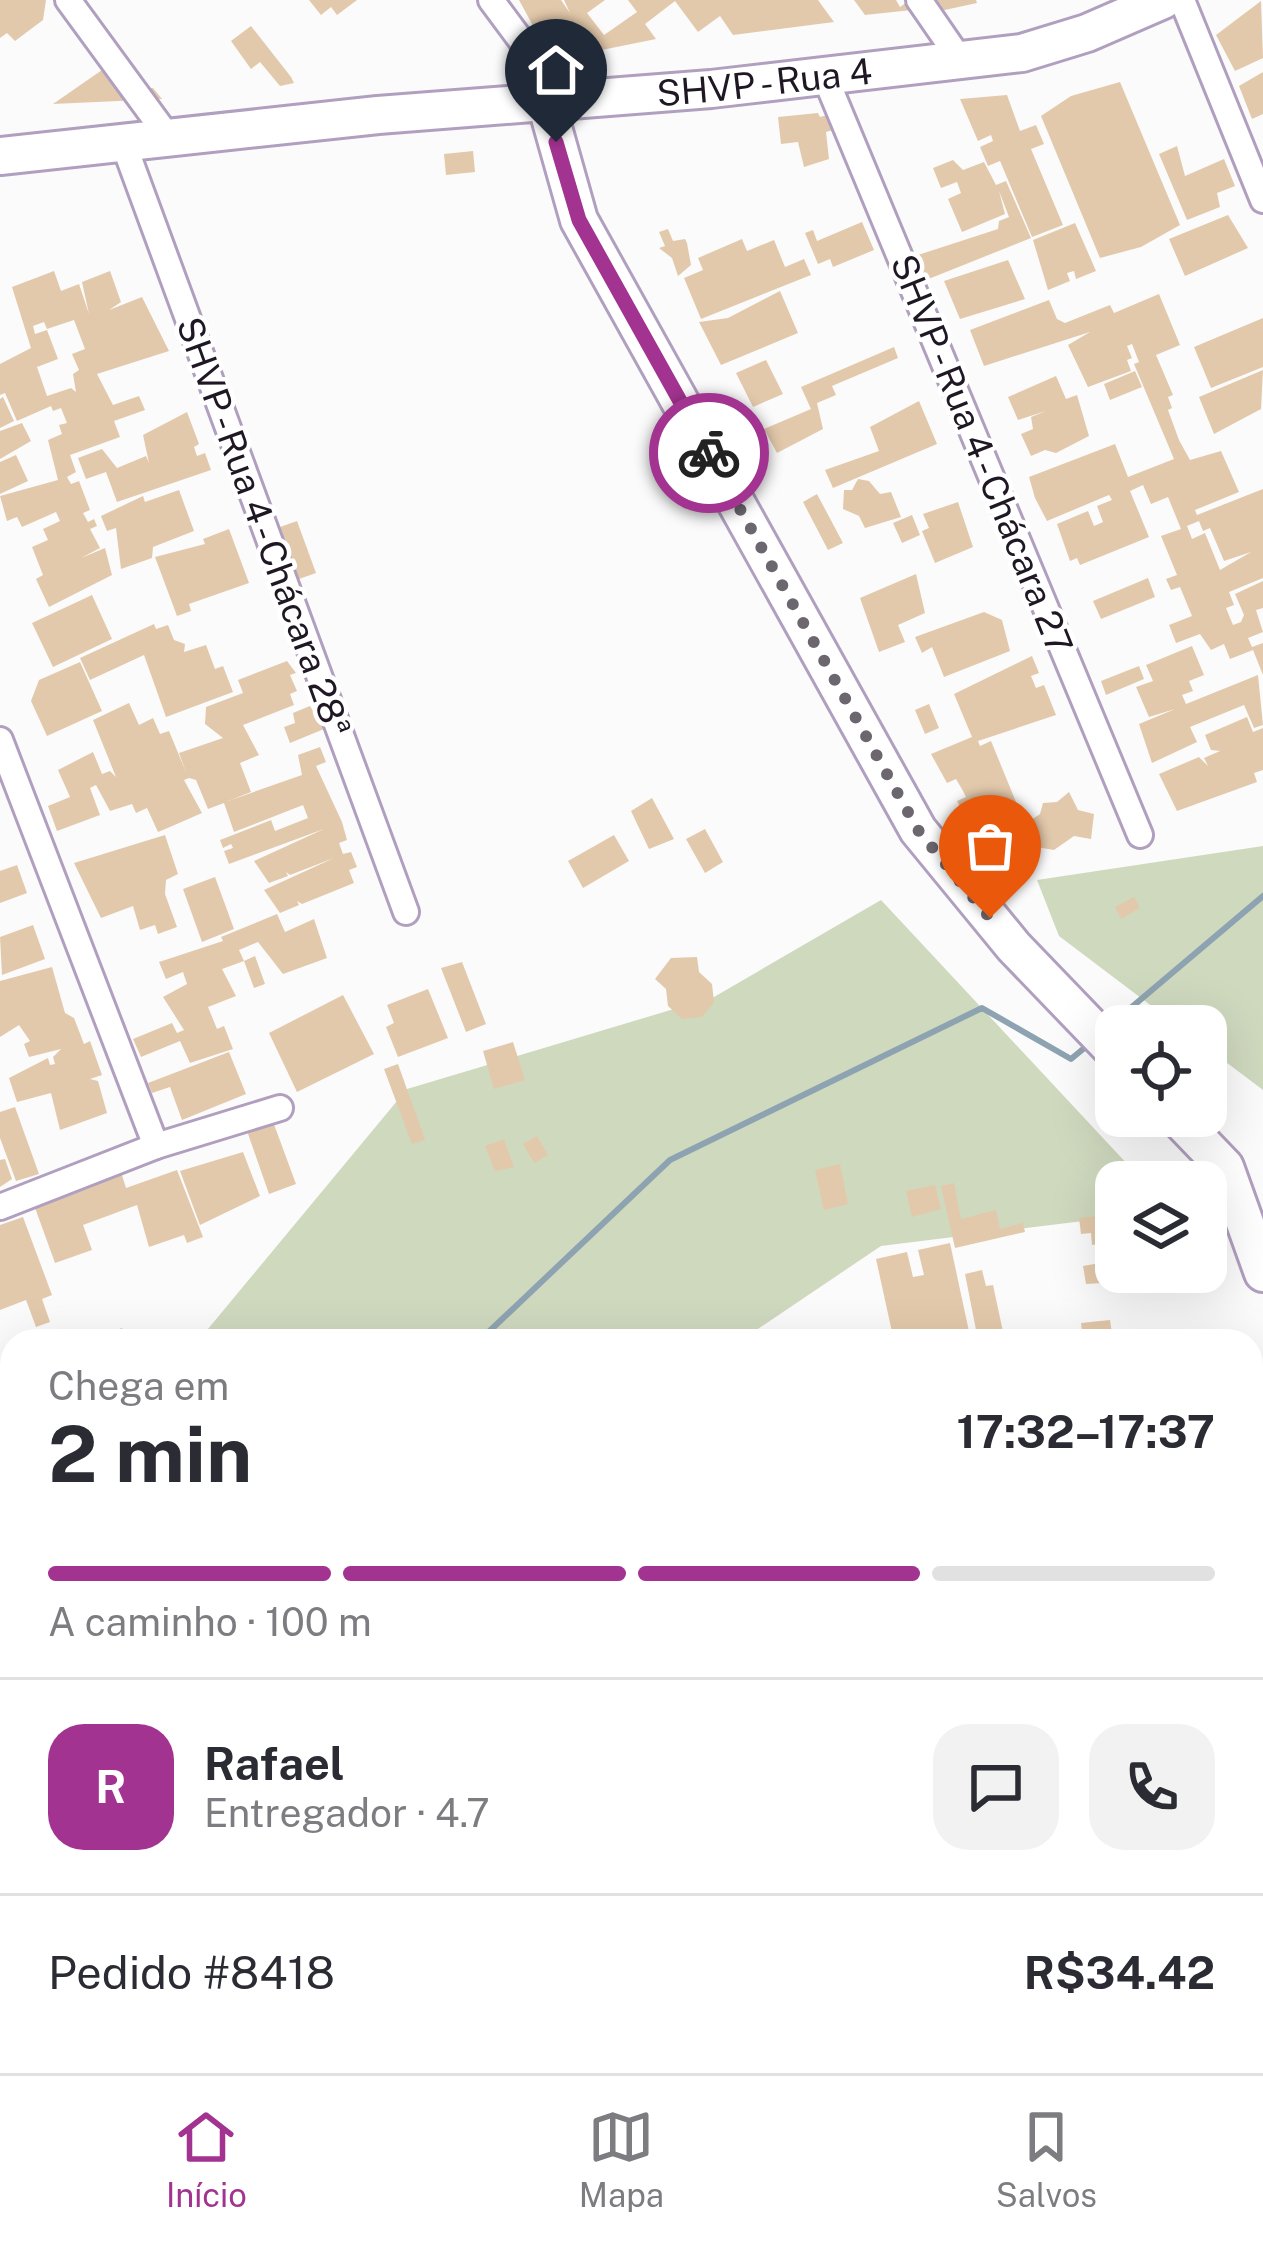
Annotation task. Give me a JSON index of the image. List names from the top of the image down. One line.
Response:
{"streets":{"street":["SHVP - Rua 4","SHVP - Rua 4 - Chácara 27","SHVP - Rua 4 - Chácara 28ª"]},"crossings":[["SHVP - Rua 4","SHVP - Rua 4 - Chácara 27"],["SHVP - Rua 4","SHVP - Rua 4 - Chácara 28ª"]],"page":{"heading":["2 min","Chega em","17:32–17:37"],"panel":["Rafael","Entregador · 4.7","Pedido #8418","R$34.42"],"bar":"A caminho · 100 m","round":"R","tabs":["Início","Mapa","Salvos"]}}
